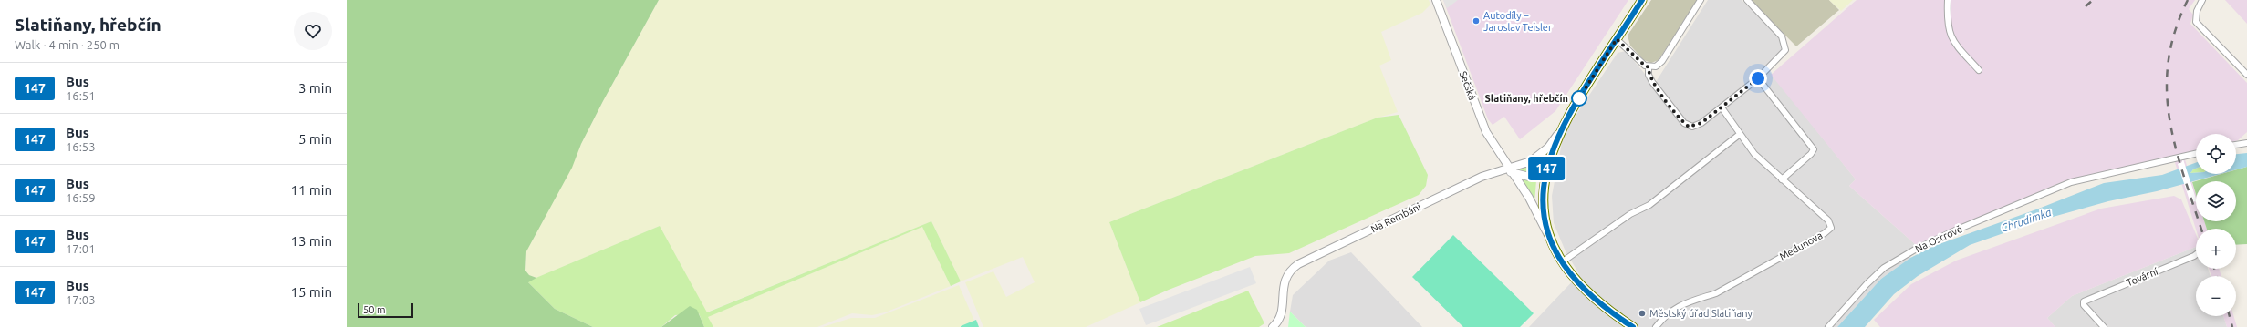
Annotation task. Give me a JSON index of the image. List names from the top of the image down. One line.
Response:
{"streets":{"street":["Sečská","Na Rembáni","Na Ostrově","Medunova","Tovární"]},"crossings":[["Sečská","Na Rembáni"]],"water":["Chrudimka"],"places":["Autodíly – Jaroslav Teisler","Slatiňany, hřebčín","Městský úřad Slatiňany"],"lines":["bus line 147"],"scale_bar":"50 m","page":{"heading":["Slatiňany, hřebčín","Walk · 4 min · 250 m"],"on_map":"147","list":[{"mark":"147","name":"Bus","note":"16:51","value":"3 min"},{"mark":"147","name":"Bus","note":"16:53","value":"5 min"},{"mark":"147","name":"Bus","note":"16:59","value":"11 min"},{"mark":"147","name":"Bus","note":"17:01","value":"13 min"},{"mark":"147","name":"Bus","note":"17:03","value":"15 min"}],"map_buttons":["+","−"],"scale":"50 m"}}
